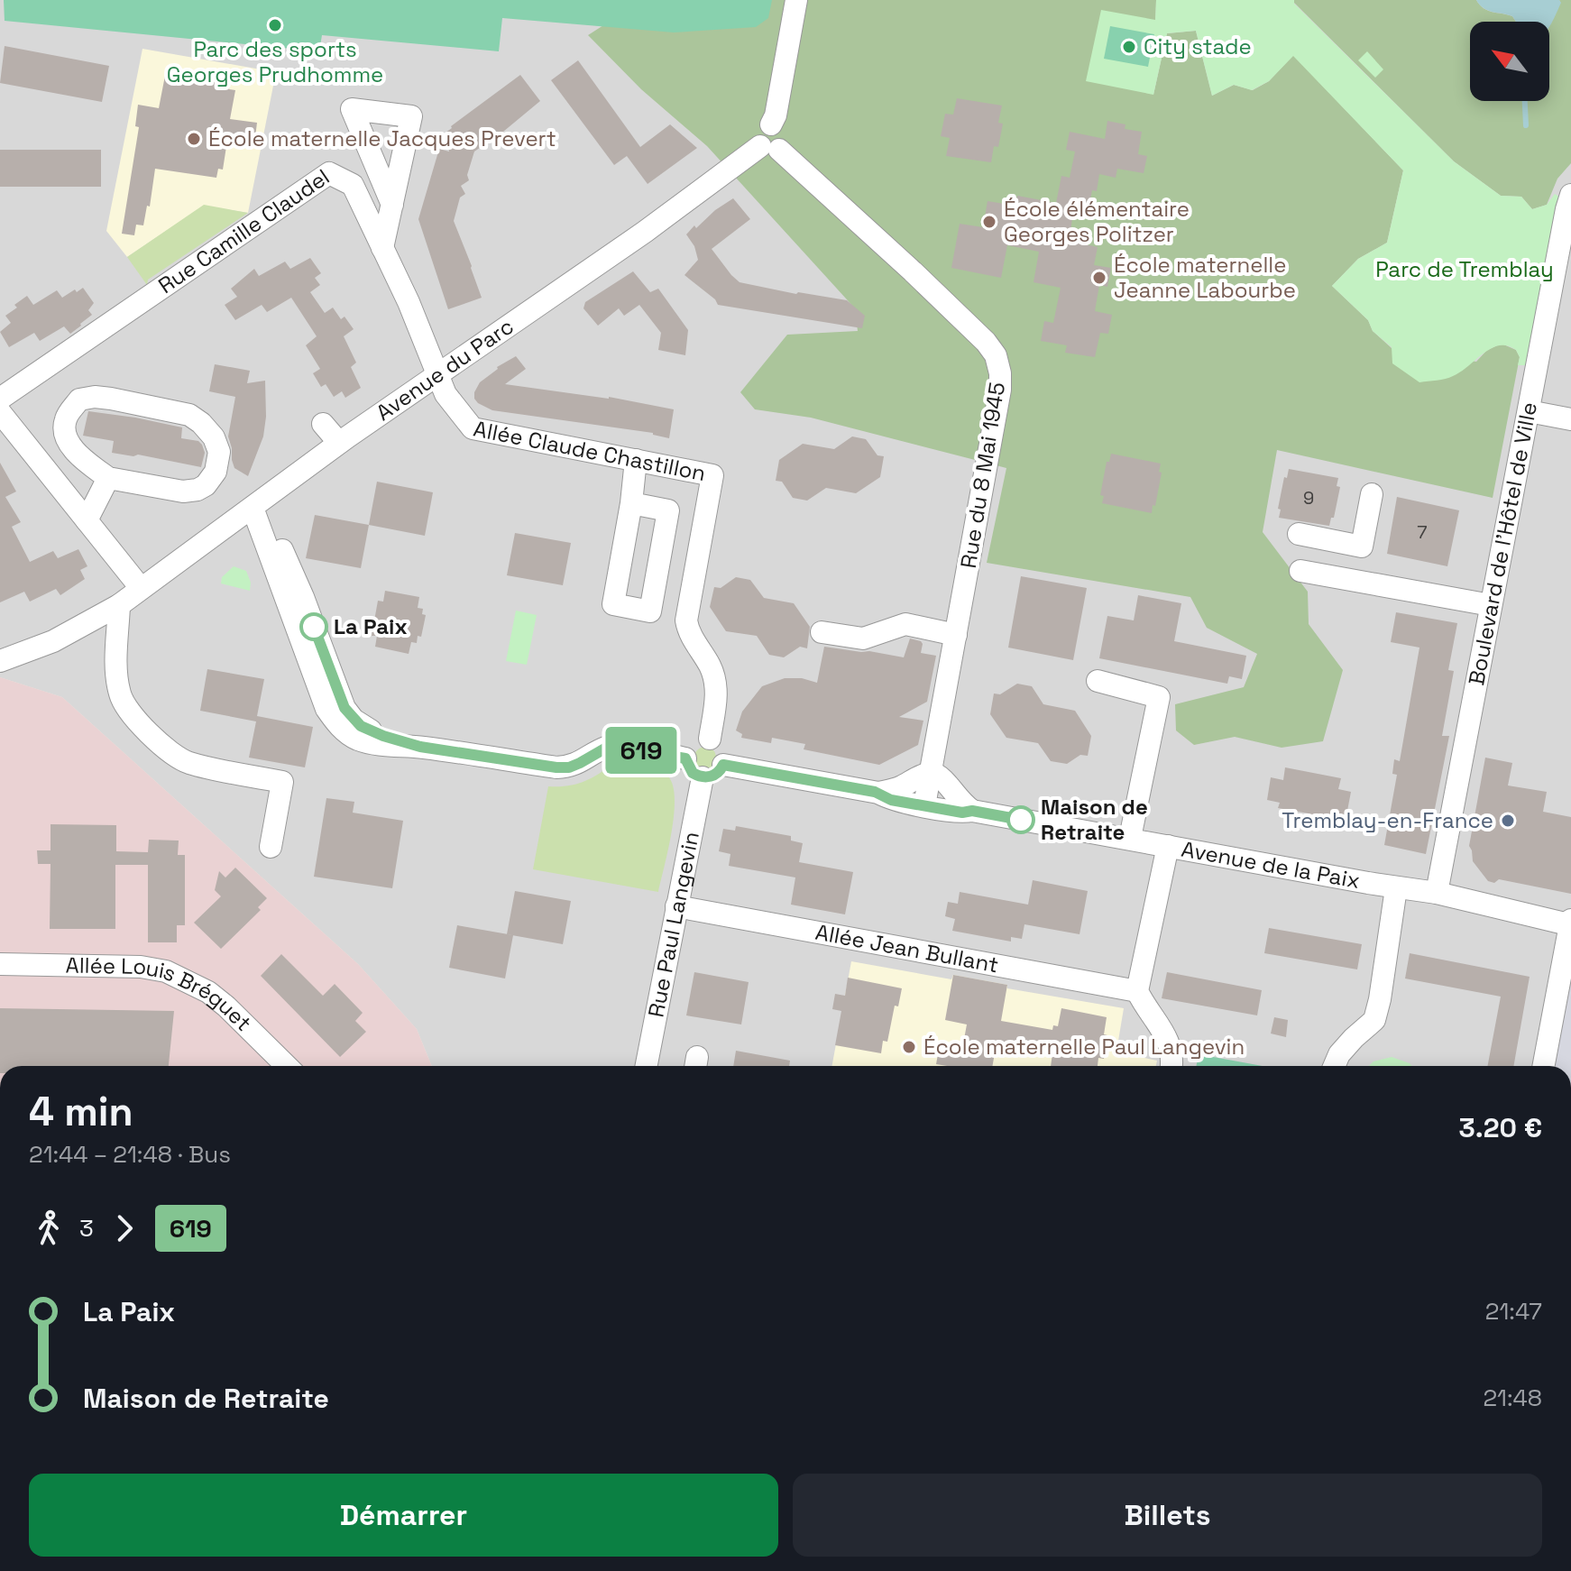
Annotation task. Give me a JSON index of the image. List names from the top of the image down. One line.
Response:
{"streets":{"street":["Rue Camille Claudel","Avenue du Parc","Allée Claude Chastillon","Rue du 8 Mai 1945","Boulevard de l'Hôtel de Ville","Avenue de la Paix","Rue Paul Langevin","Allée Jean Bullant","Allée Louis Bréguet"]},"crossings":[["Rue Camille Claudel","Avenue du Parc"],["Rue Camille Claudel","Allée Claude Chastillon"],["Avenue du Parc","Allée Claude Chastillon"],["Avenue du Parc","Rue du 8 Mai 1945"],["Allée Claude Chastillon","Avenue de la Paix"],["Allée Claude Chastillon","Rue Paul Langevin"],["Rue du 8 Mai 1945","Avenue de la Paix"],["Boulevard de l'Hôtel de Ville","Avenue de la Paix"],["Avenue de la Paix","Rue Paul Langevin"],["Rue Paul Langevin","Allée Jean Bullant"]],"parks":["Parc de Tremblay"],"places":["Parc des sports Georges Prudhomme","City stade","École maternelle Jacques Prevert","École élémentaire Georges Politzer","École maternelle Jeanne Labourbe","La Paix","Maison de Retraite","Tremblay-en-France","École maternelle Paul Langevin"],"lines":["bus line 619"],"house_numbers":["9","7"],"north":"top left","page":{"on_map":"619","heading":["4 min","21:44 – 21:48 · Bus","3.20 €"],"legs":["3","619"],"list":[{"name":"La Paix","value":"21:47"},{"name":"Maison de Retraite","value":"21:48"}],"buttons":["Démarrer","Billets"]}}
